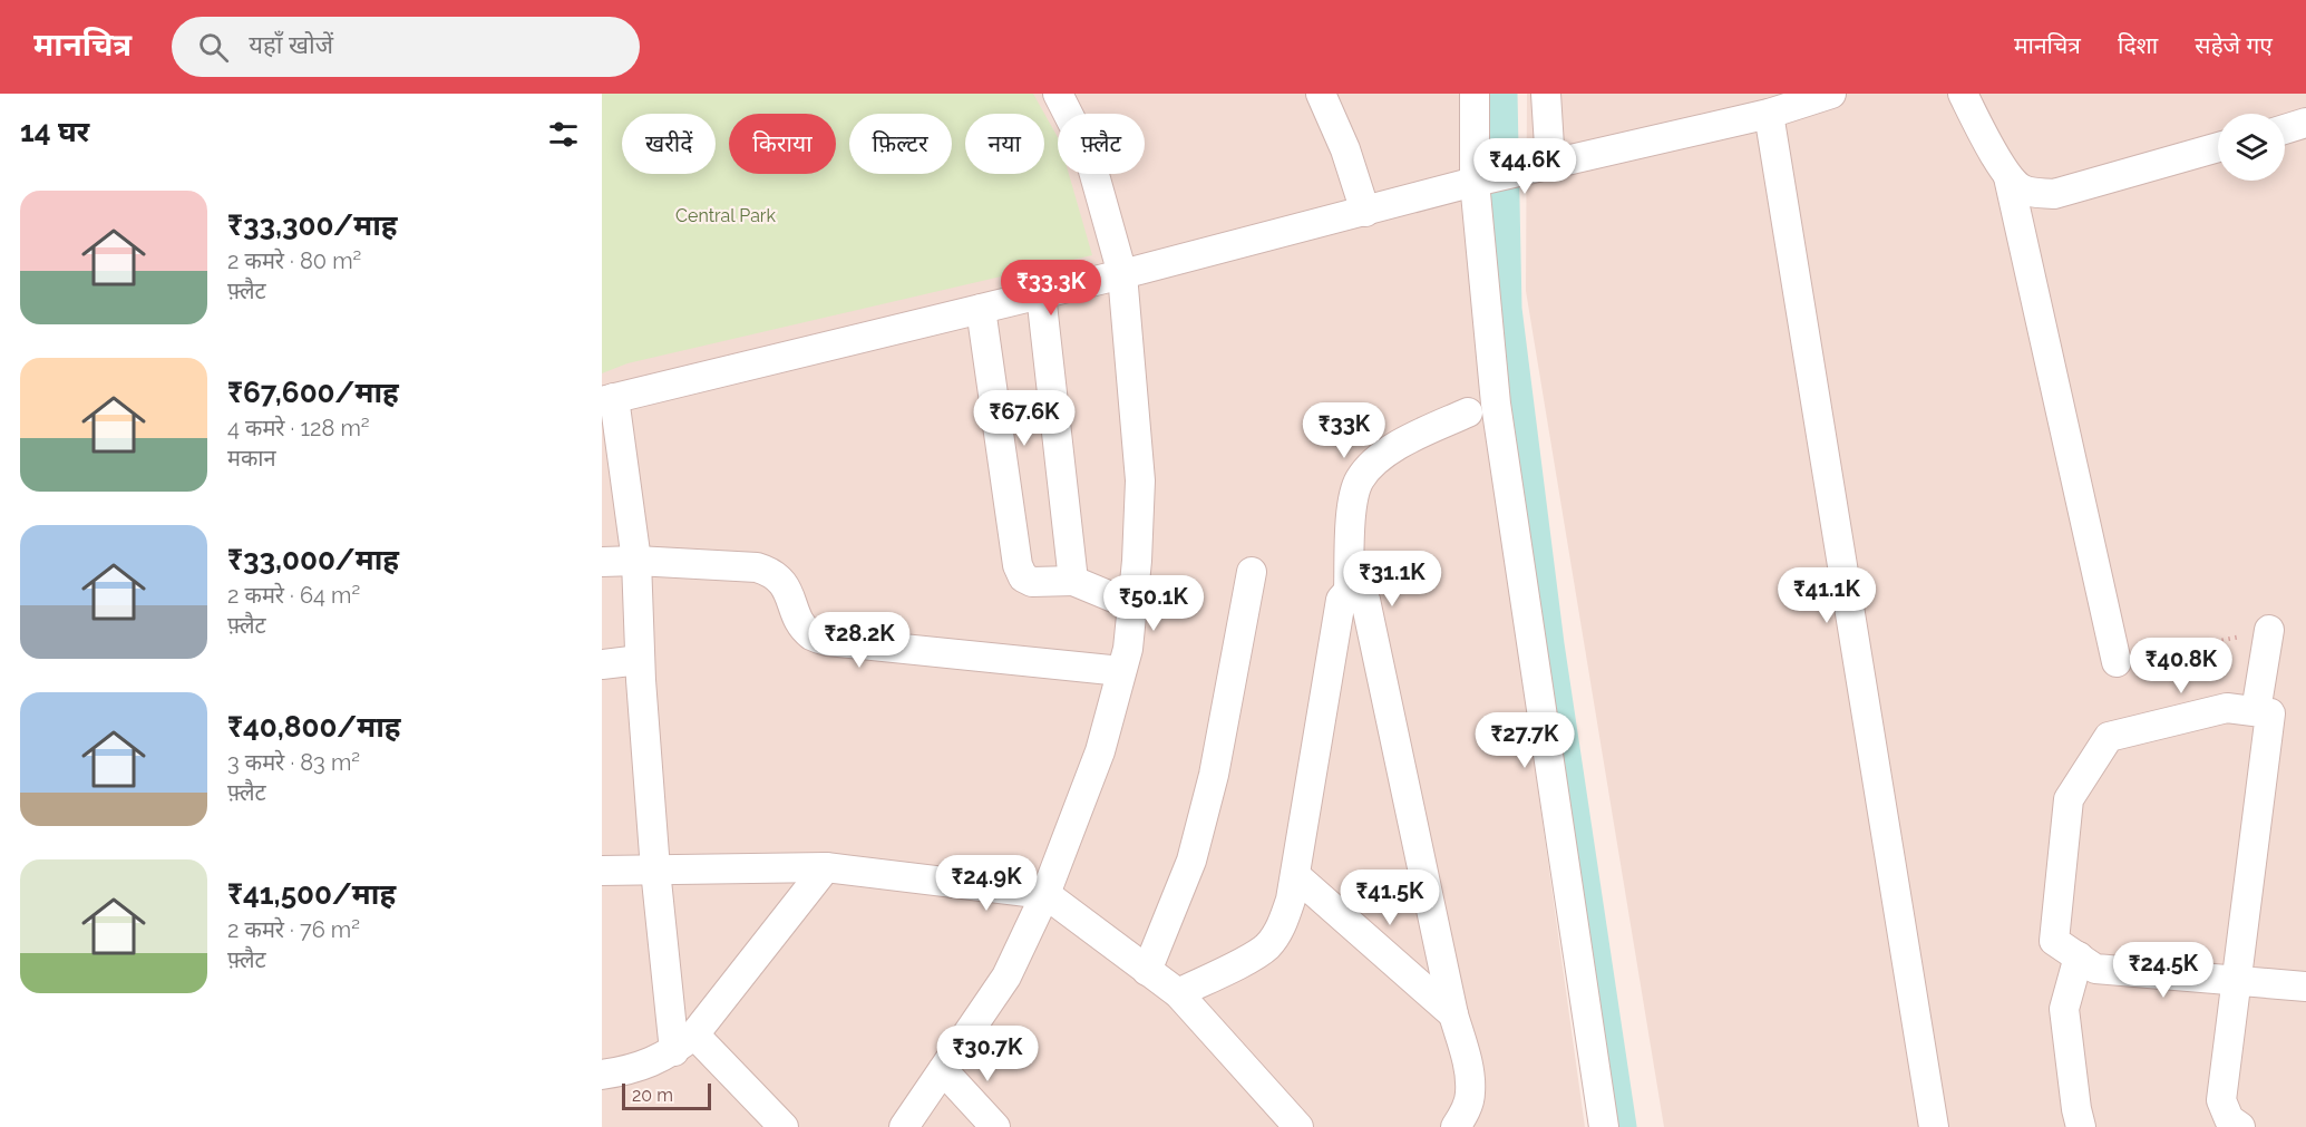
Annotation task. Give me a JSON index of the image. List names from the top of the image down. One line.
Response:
{"parks":["Central Park"],"scale_bar":"20 m","page":{"header":"मानचित्र","search":"यहाँ खोजें","nav":["मानचित्र","दिशा","सहेजे गए"],"heading":"14 घर","chip":["खरीदें","किराया","फ़िल्टर","नया","फ़्लैट"],"price":["₹44.6K","₹33.3K","₹67.6K","₹33K","₹31.1K","₹41.1K","₹50.1K","₹28.2K","₹40.8K","₹27.7K","₹24.9K","₹41.5K","₹24.5K","₹30.7K"],"list":[{"name":"₹33,300/माह","note":"2 कमरे · 80 m² · फ़्लैट"},{"name":"₹67,600/माह","note":"4 कमरे · 128 m² · मकान"},{"name":"₹33,000/माह","note":"2 कमरे · 64 m² · फ़्लैट"},{"name":"₹40,800/माह","note":"3 कमरे · 83 m² · फ़्लैट"},{"name":"₹41,500/माह","note":"2 कमरे · 76 m² · फ़्लैट"}],"scale":"20 m"}}
